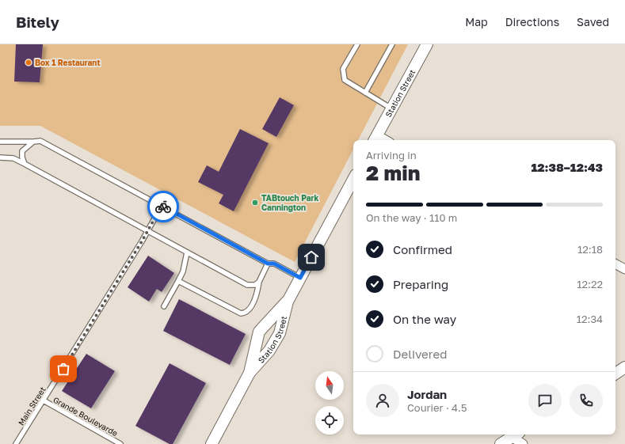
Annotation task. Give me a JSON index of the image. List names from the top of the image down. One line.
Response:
{"streets":{"street":["Station Street"],"lane":["Main Street","Grande Boulevarde"]},"crossings":[["Main Street","Grande Boulevarde"]],"places":["Box 1 Restaurant","TABtouch Park Cannington"],"north":"top","page":{"header":"Bitely","nav":["Map","Directions","Saved"],"heading":["2 min","Arriving in","12:38–12:43"],"panel":["Jordan","Courier · 4.5"],"bar":"On the way · 110 m","list":[["Confirmed","12:18"],["Preparing","12:22"],["On the way","12:34"],"Delivered"]}}
